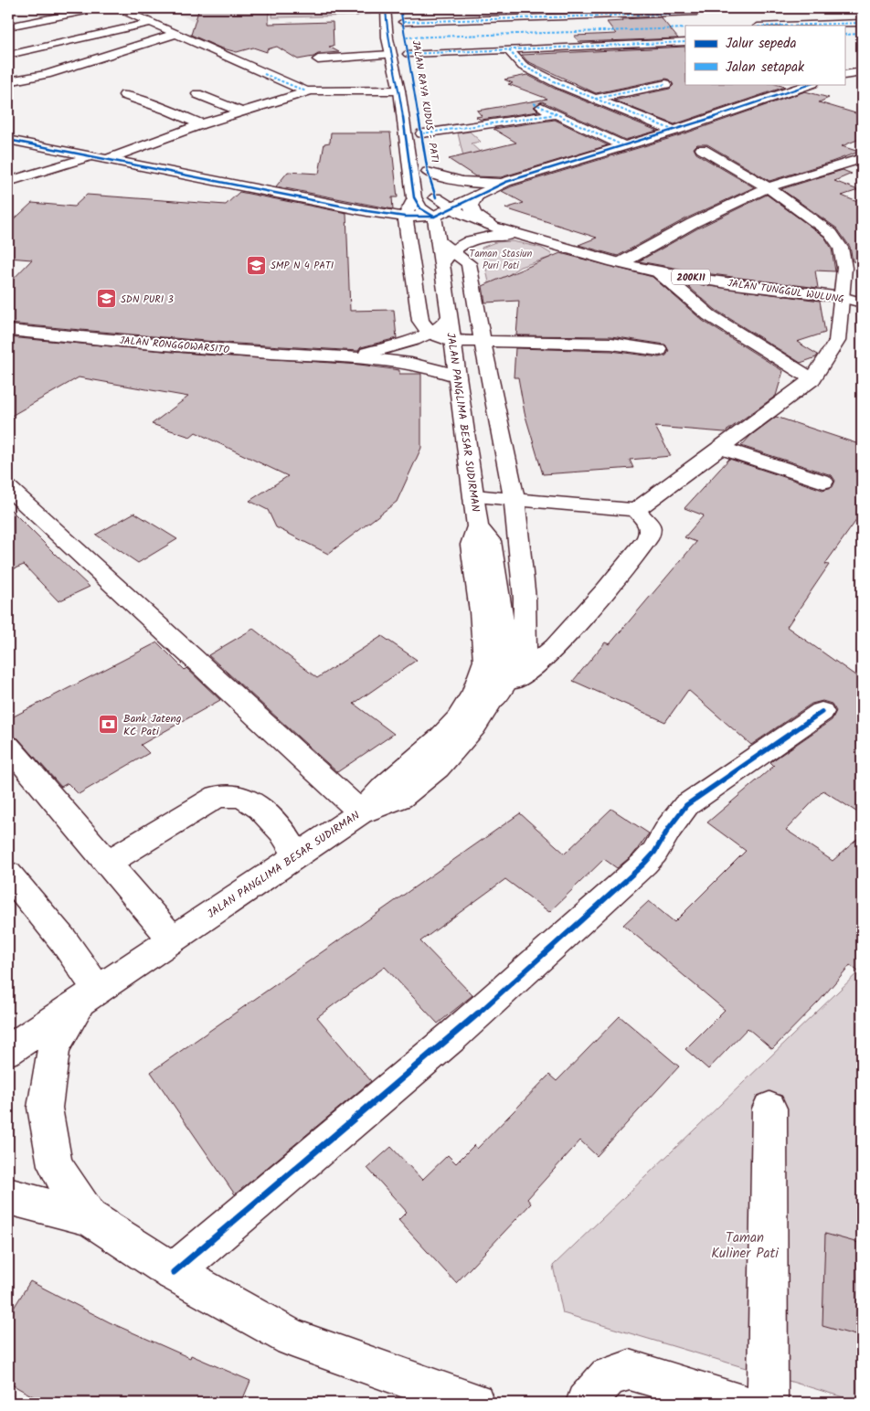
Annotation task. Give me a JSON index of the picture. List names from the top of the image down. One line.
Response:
{"streets":{"street":["JALAN RAYA KUDUS - PATI","200K11","JALAN TUNGGUL WULUNG","JALAN RONGGOWARSITO","JALAN PANGLIMA BESAR SUDIRMAN"]},"crossings":[["JALAN RAYA KUDUS - PATI","JALAN PANGLIMA BESAR SUDIRMAN"],["JALAN RONGGOWARSITO","JALAN PANGLIMA BESAR SUDIRMAN"]],"parks":["Taman Stasiun Puri Pati","Taman Kuliner Pati"],"places":{"school or university":["SMP N 4 PATI","SDN PURI 3"],"bank":["Bank Jateng KC Pati"]},"legend":["Jalur sepeda","Jalan setapak"]}
